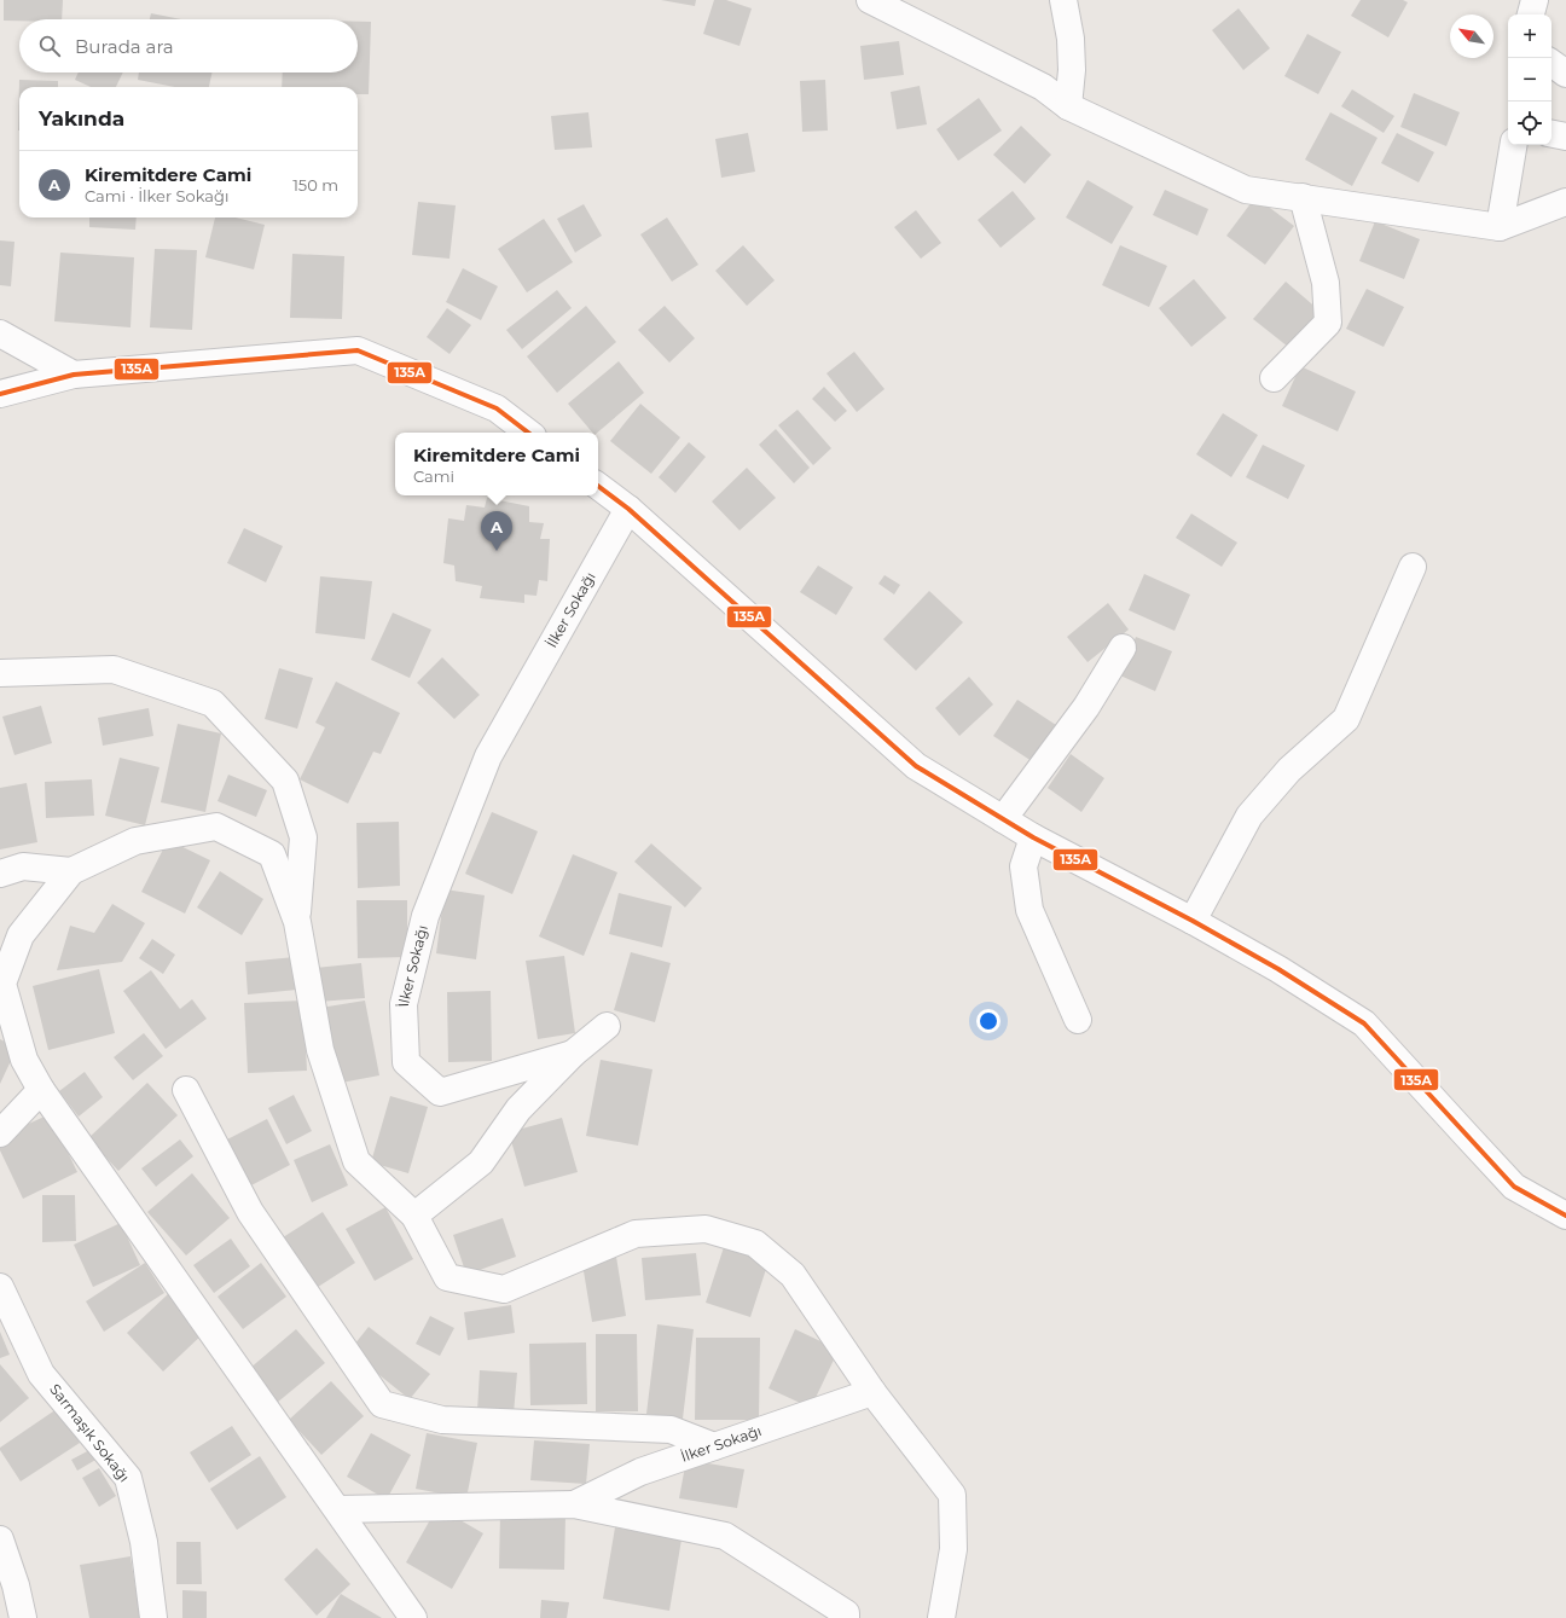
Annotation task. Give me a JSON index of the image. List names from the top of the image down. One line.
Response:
{"streets":{"street":["İlker Sokağı","Sarmaşık Sokağı"]},"lines":["transit line 135A"],"north":"top left","page":{"map_buttons":["+","−"],"search":"Burada ara","heading":"Yakında","list":[{"mark":"A","name":"Kiremitdere Cami","note":"Cami · İlker Sokağı","value":"150 m"}],"popup":["Kiremitdere Cami","Cami"],"pins":"A"}}
